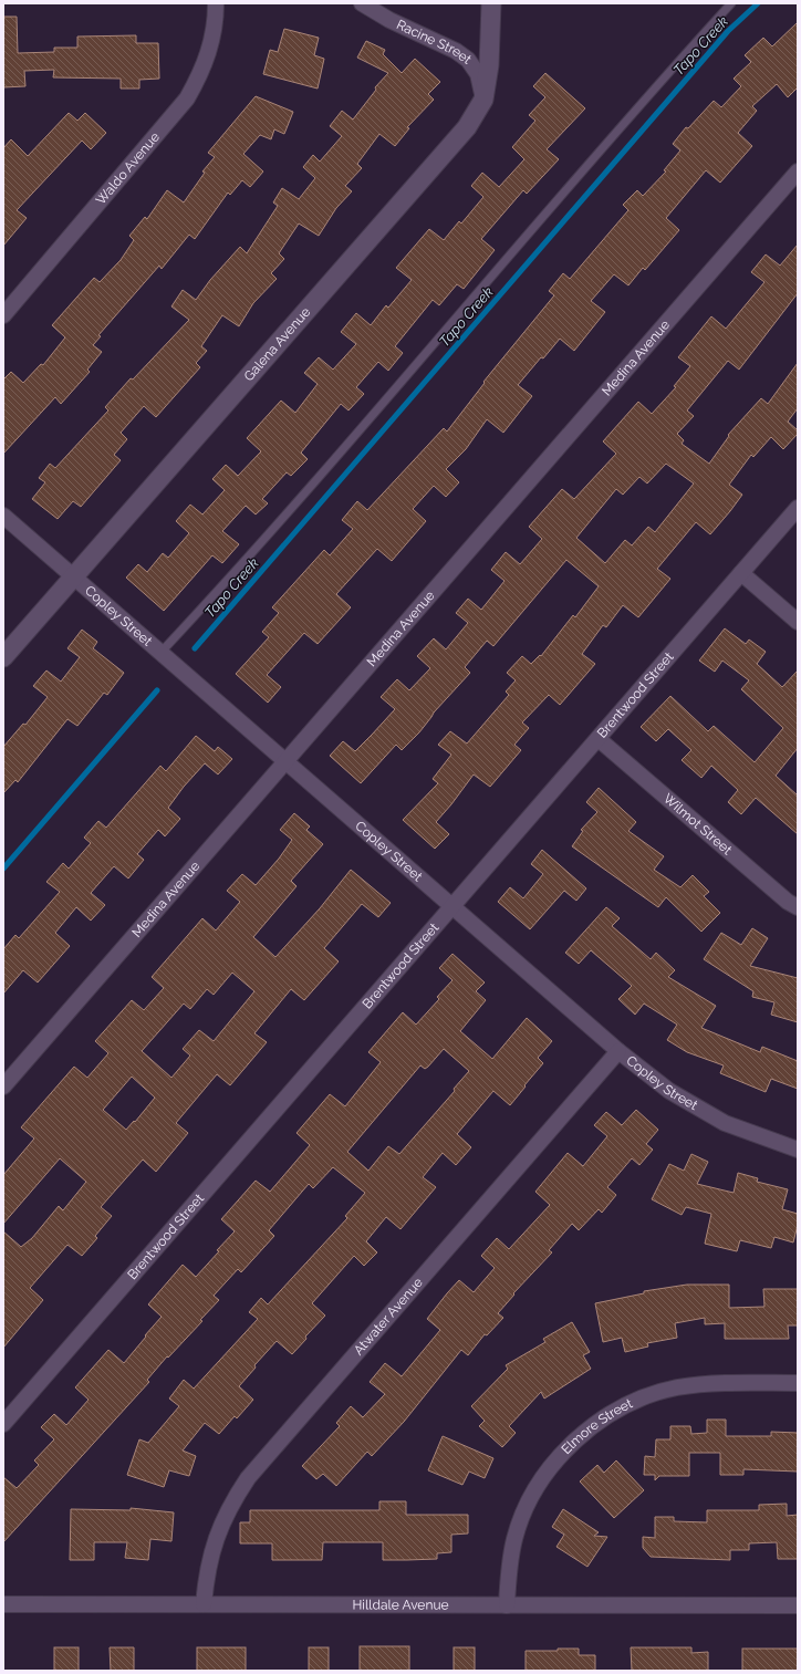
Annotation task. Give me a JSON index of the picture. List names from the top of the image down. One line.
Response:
{"streets":{"street":["Racine Street","Waldo Avenue","Galena Avenue","Medina Avenue","Copley Street","Brentwood Street","Wilmot Street","Atwater Avenue","Elmore Street","Hilldale Avenue"]},"crossings":[["Racine Street","Galena Avenue"],["Galena Avenue","Copley Street"],["Medina Avenue","Copley Street"],["Copley Street","Brentwood Street"],["Copley Street","Atwater Avenue"],["Brentwood Street","Wilmot Street"],["Atwater Avenue","Hilldale Avenue"],["Elmore Street","Hilldale Avenue"]],"water":["Tapo Creek"]}
